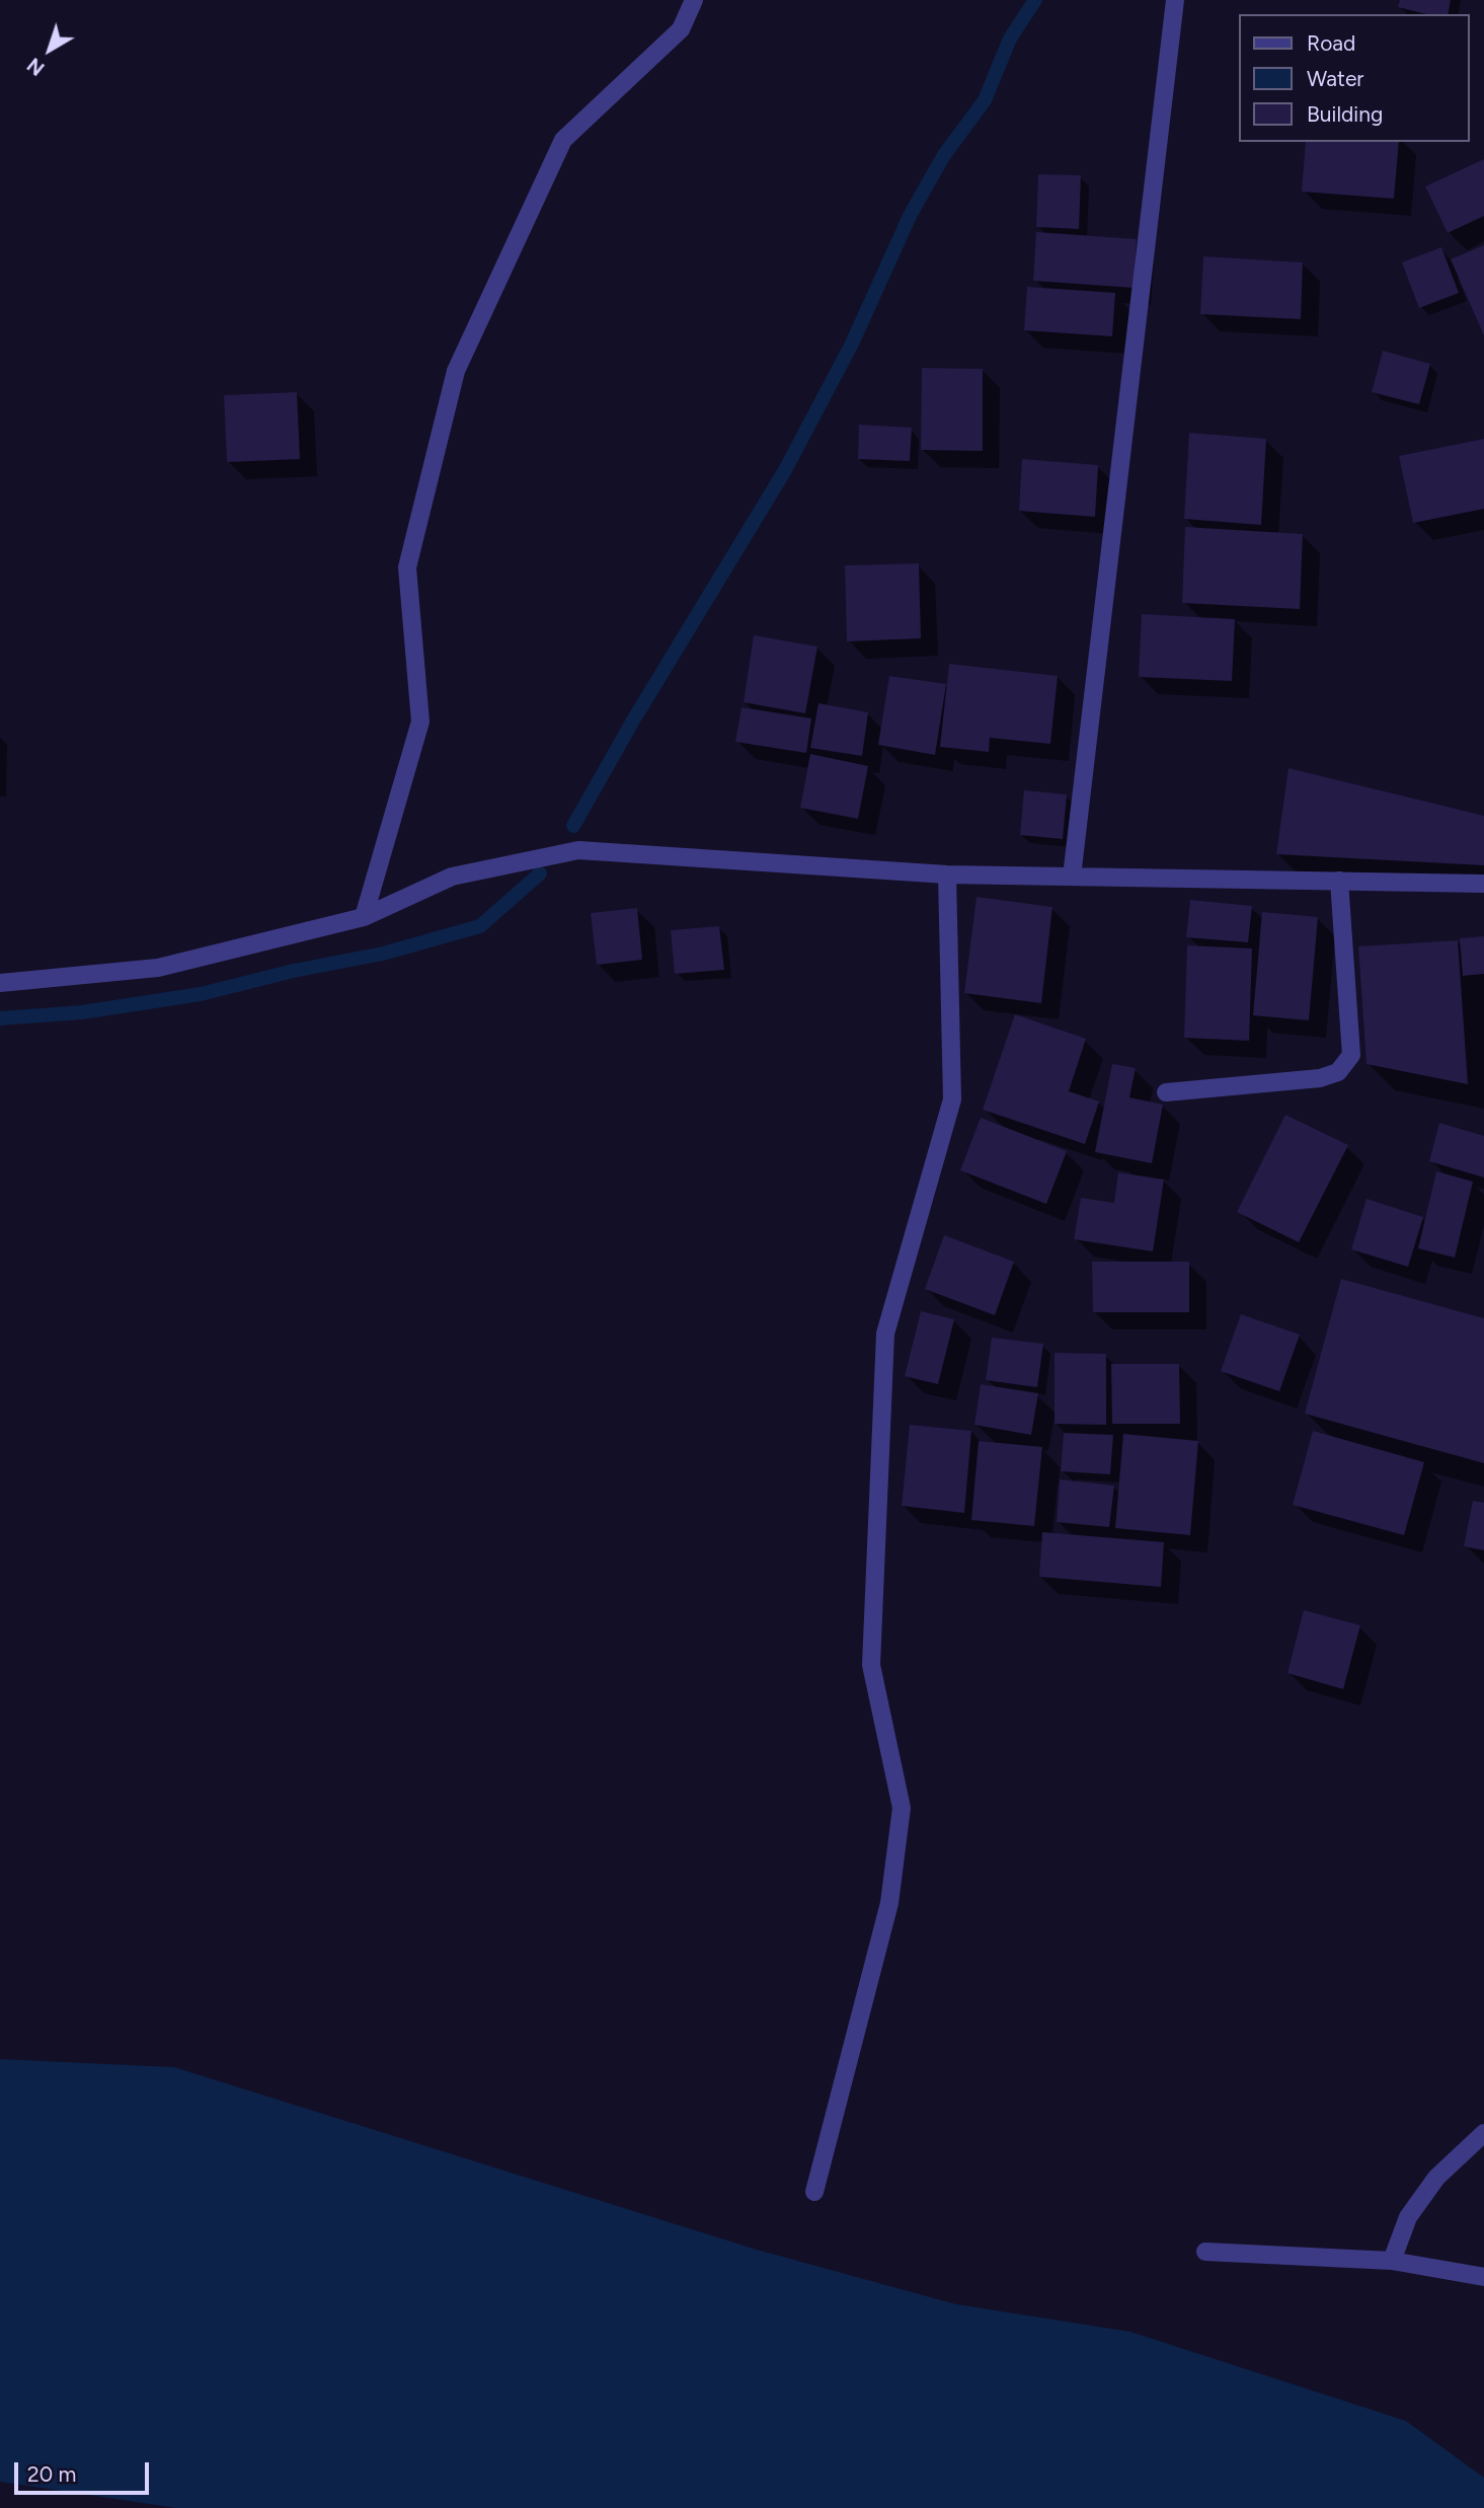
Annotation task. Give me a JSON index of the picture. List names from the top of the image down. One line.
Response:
{"legend":["Road","Water","Building"],"scale_bar":"20 m","north":"bottom left"}
